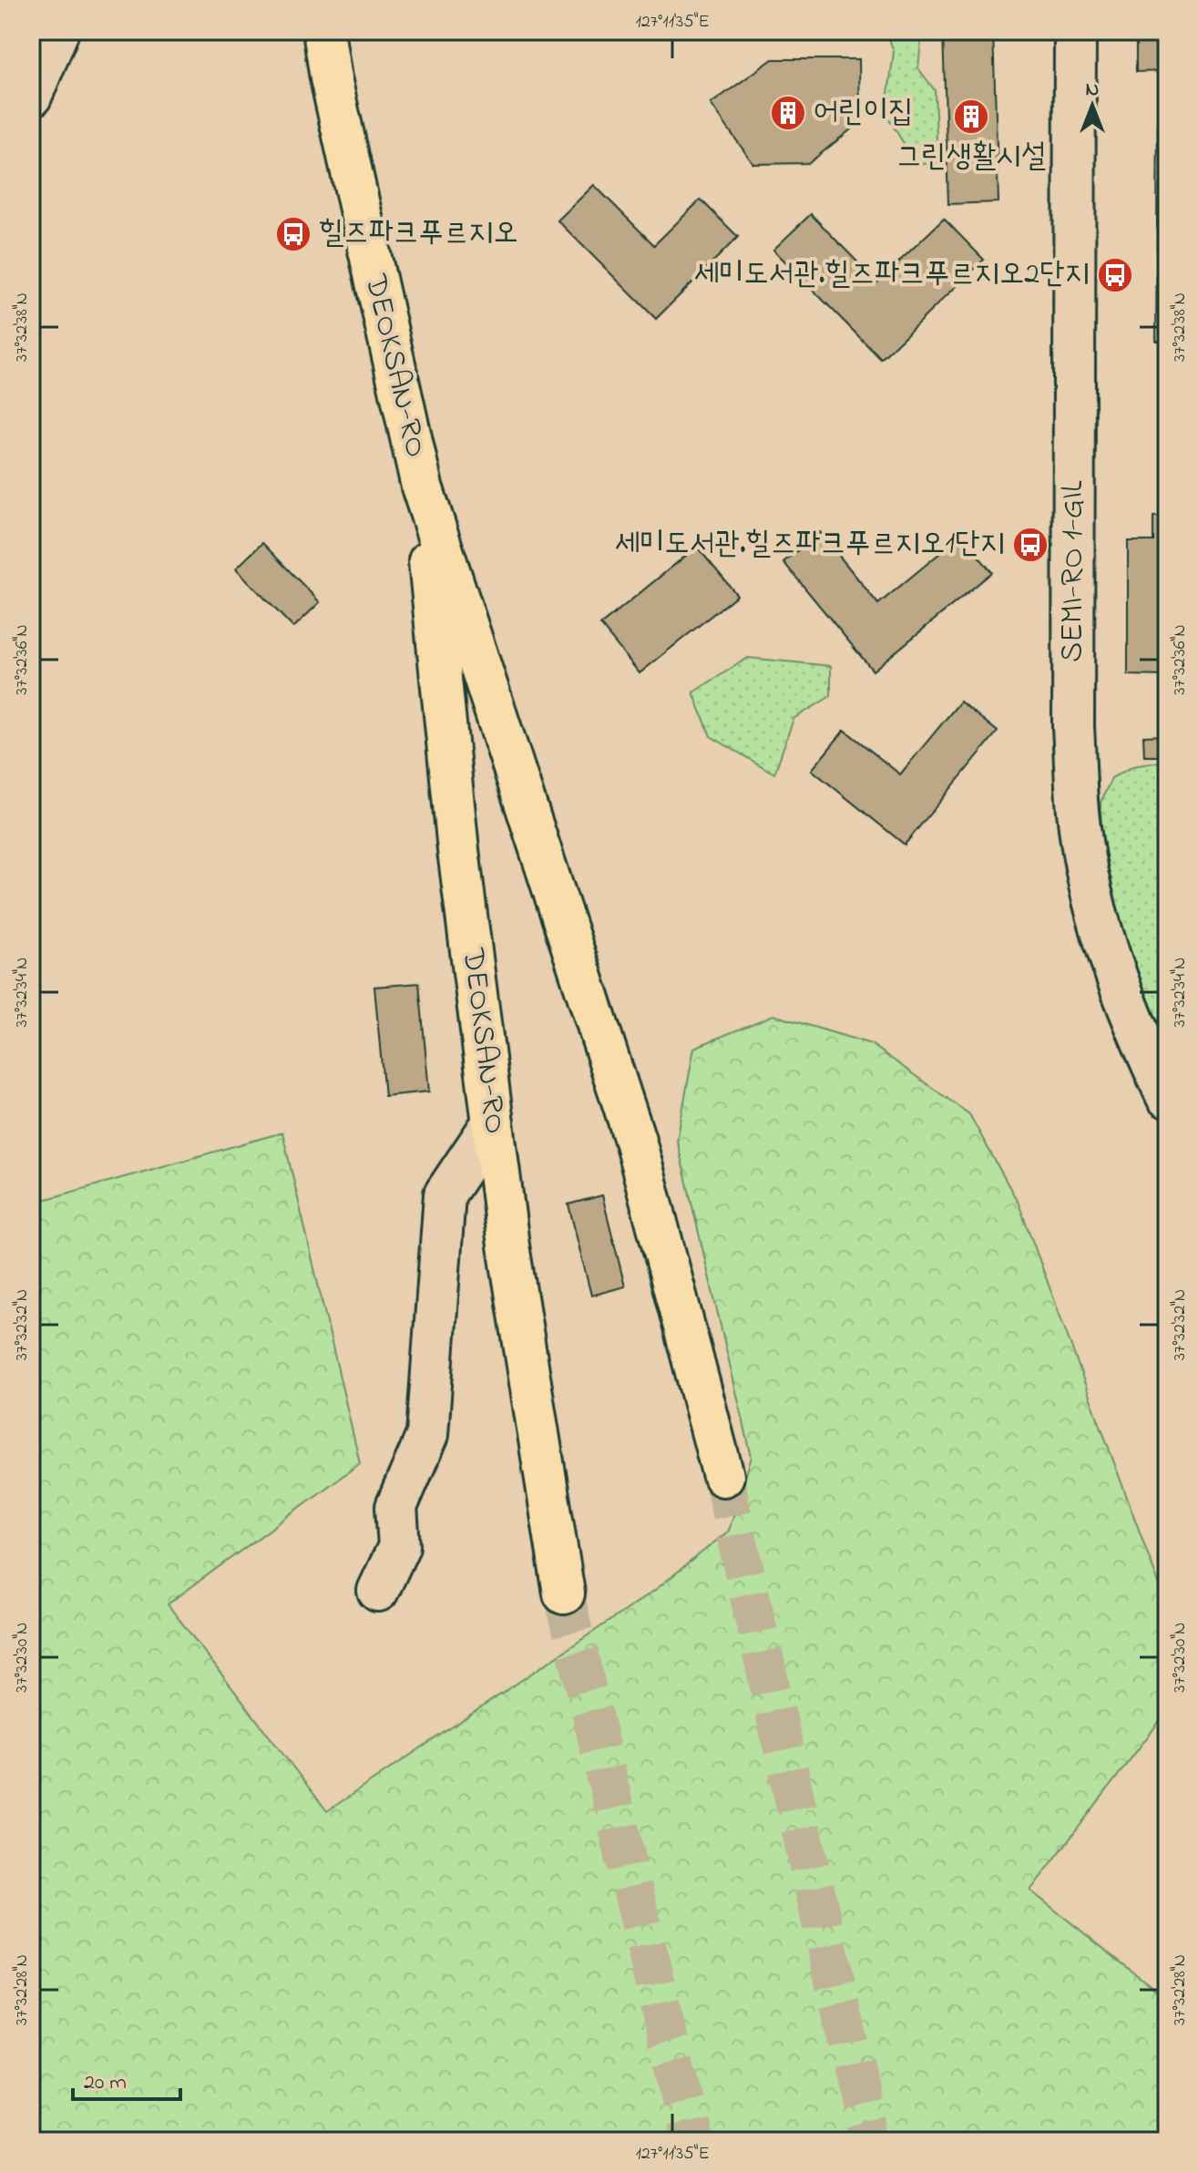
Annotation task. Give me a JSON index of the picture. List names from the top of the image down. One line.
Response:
{"streets":{"main road":["DEOKSAN-RO"],"street":["SEMI-RO 1-GIL"]},"places":{"building":["어린이집","그린생활시설"],"bus stop":["힐즈파크푸르지오","세미도서관.힐즈파크푸르지오2단지","세미도서관.힐즈파크푸르지오1단지"]},"scale_bar":"20 m","north":"top","coordinates":["127°11'35\"E","37°32'38\"N","37°32'36\"N","37°32'34\"N","37°32'32\"N","37°32'30\"N","37°32'28\"N"]}
